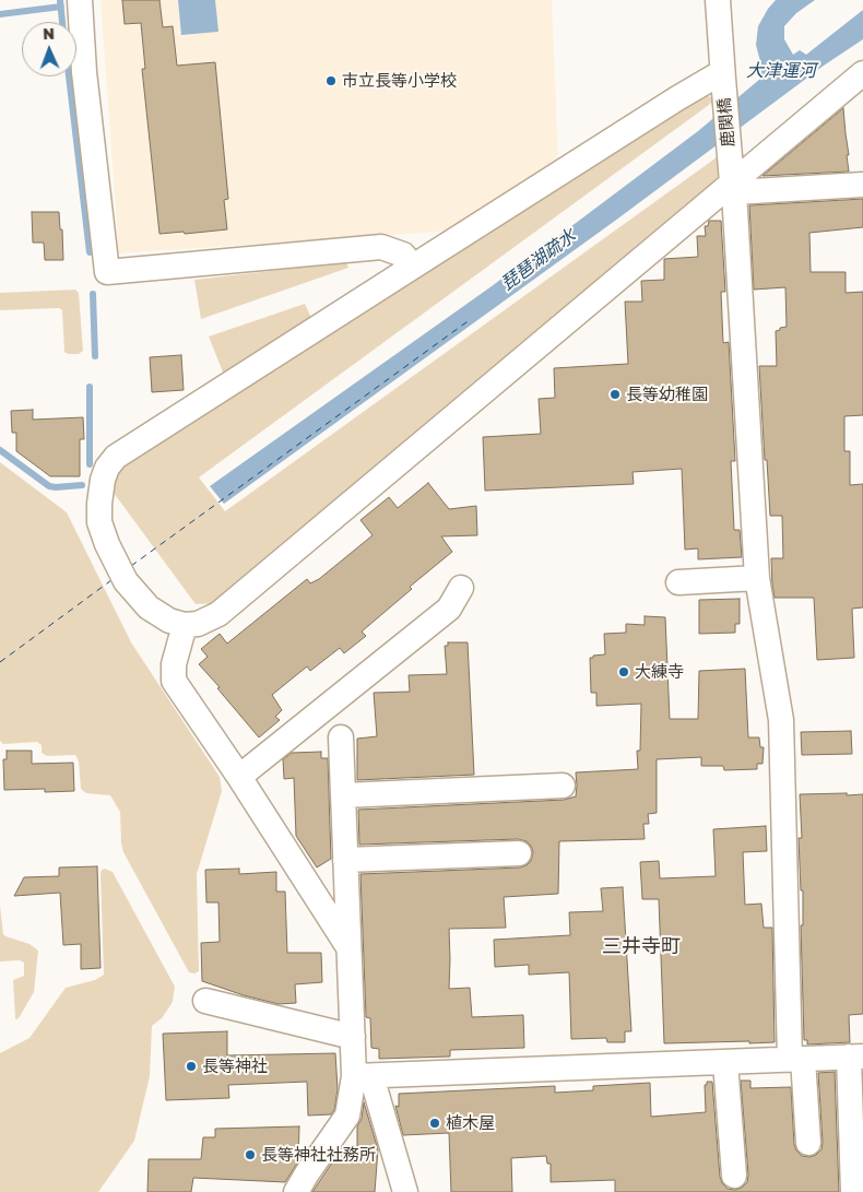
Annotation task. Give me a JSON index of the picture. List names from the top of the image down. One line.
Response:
{"streets":{"street":["鹿関橋"]},"districts":["三井寺町"],"water":["大津運河","琵琶湖疏水"],"places":["市立長等小学校","長等幼稚園","大練寺","長等神社","植木屋","長等神社社務所"],"north":"top"}
